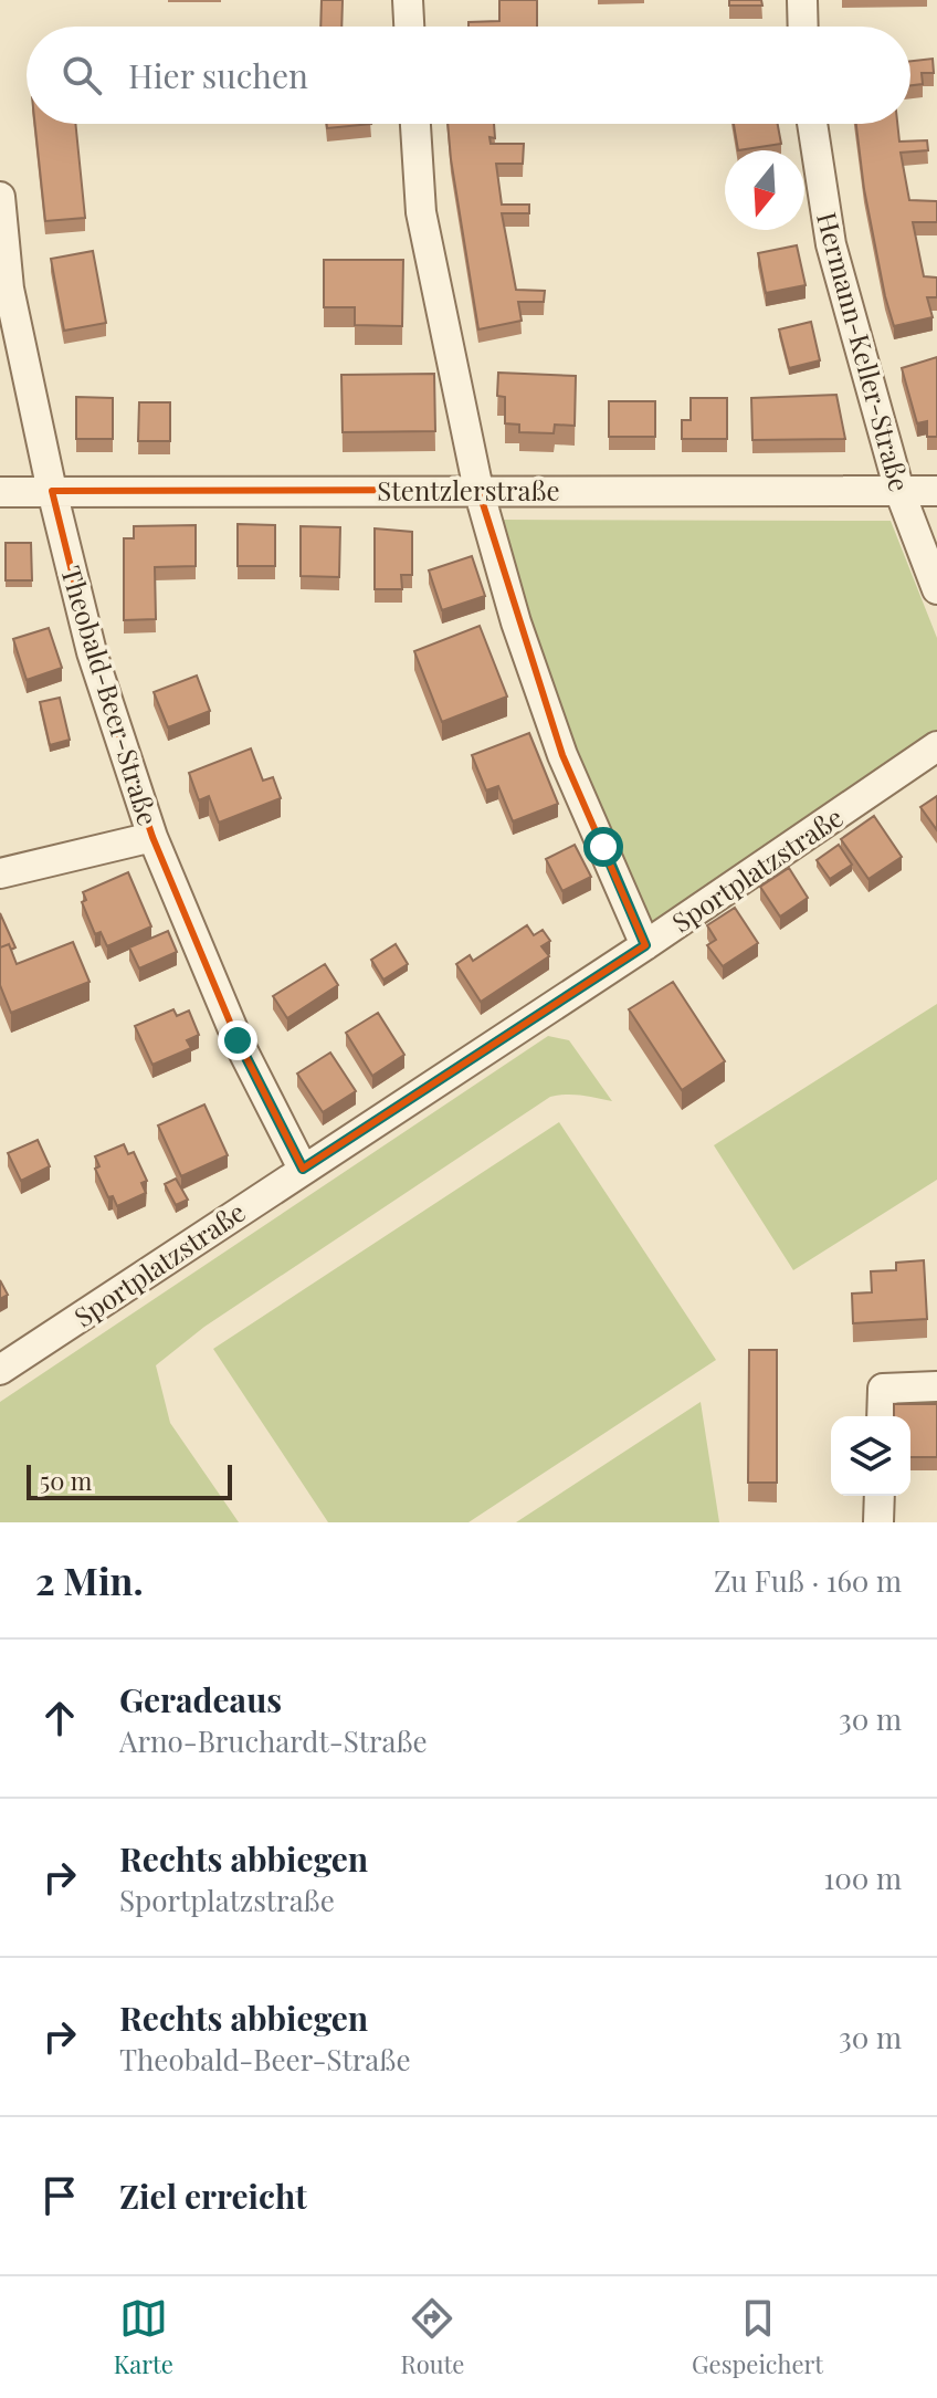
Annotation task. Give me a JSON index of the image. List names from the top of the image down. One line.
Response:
{"streets":{"street":["Hermann-Keller-Straße","Stentzlerstraße","Theobald-Beer-Straße","Sportplatzstraße"]},"crossings":[["Hermann-Keller-Straße","Stentzlerstraße"],["Stentzlerstraße","Theobald-Beer-Straße"],["Theobald-Beer-Straße","Sportplatzstraße"]],"scale_bar":"50 m","north":"bottom","page":{"search":"Hier suchen","scale":"50 m","heading":["2 Min.","Zu Fuß · 160 m"],"list":[["Geradeaus","Arno-Bruchardt-Straße","30 m"],["Rechts abbiegen","Sportplatzstraße","100 m"],["Rechts abbiegen","Theobald-Beer-Straße","30 m"],"Ziel erreicht"],"nav":["Karte","Route","Gespeichert"]}}
